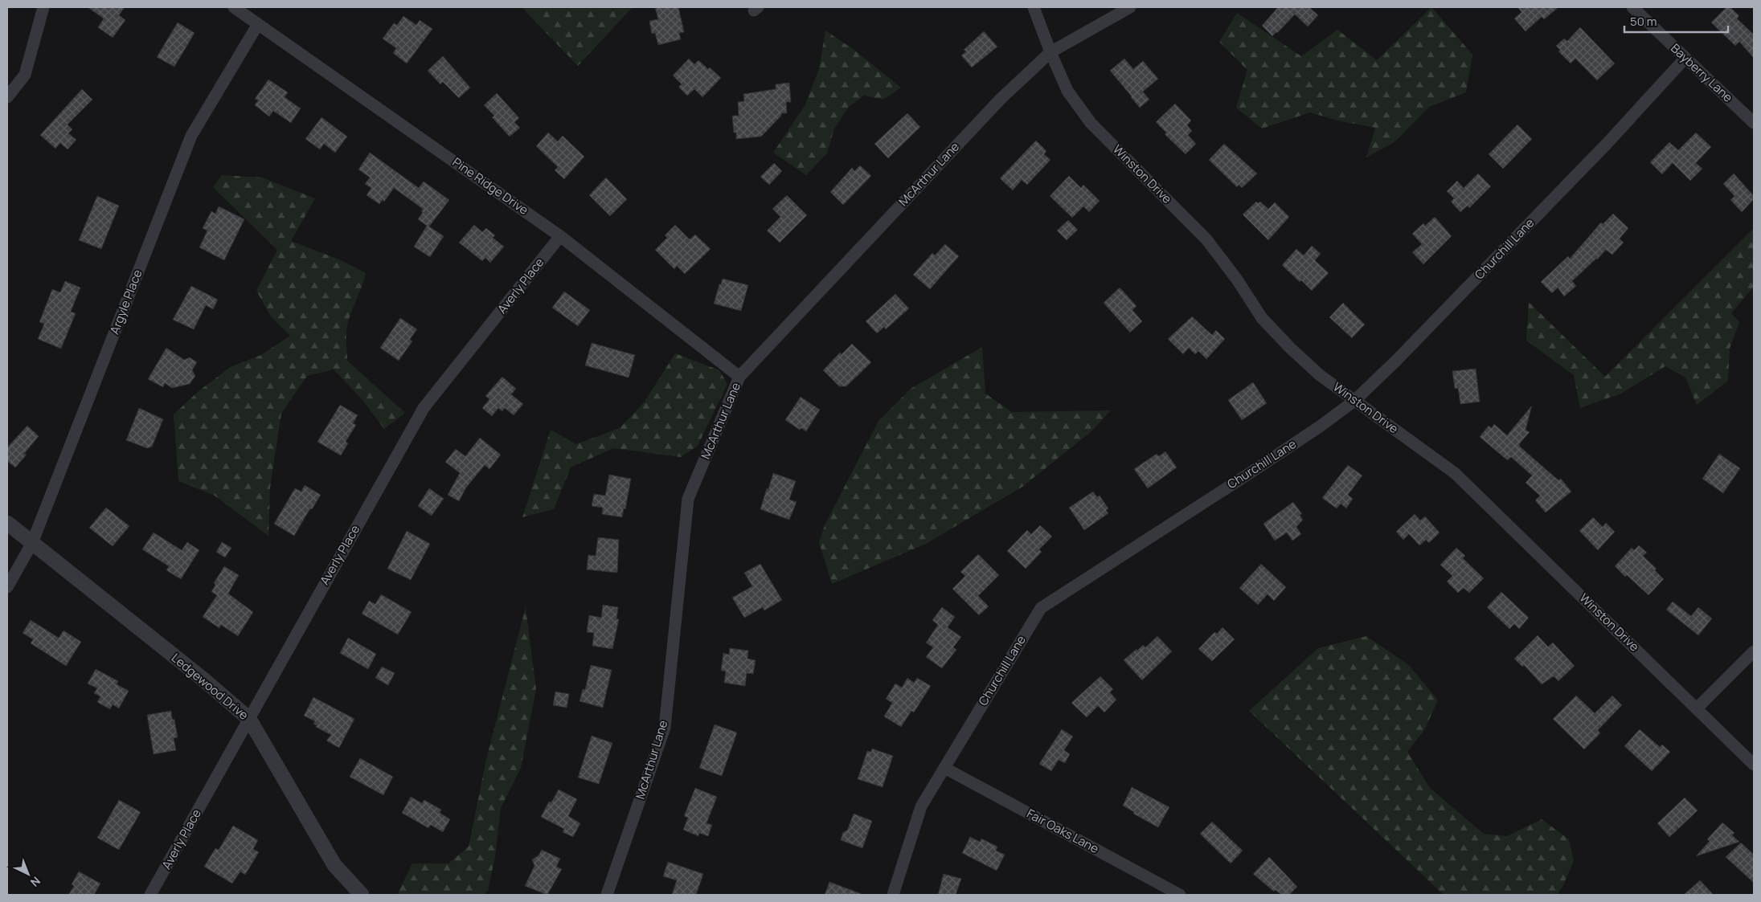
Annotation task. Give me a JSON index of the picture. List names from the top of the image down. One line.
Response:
{"streets":{"street":["Bayberry Lane","McArthur Lane","Winston Drive","Pine Ridge Drive","Churchill Lane","Averly Place","Argyle Place","Ledgewood Drive","Fair Oaks Lane"]},"crossings":[["Bayberry Lane","Churchill Lane"],["McArthur Lane","Winston Drive"],["McArthur Lane","Pine Ridge Drive"],["Winston Drive","Churchill Lane"],["Pine Ridge Drive","Averly Place"],["Pine Ridge Drive","Argyle Place"],["Churchill Lane","Fair Oaks Lane"],["Averly Place","Ledgewood Drive"],["Argyle Place","Ledgewood Drive"]],"scale_bar":"50 m","north":"bottom right"}
